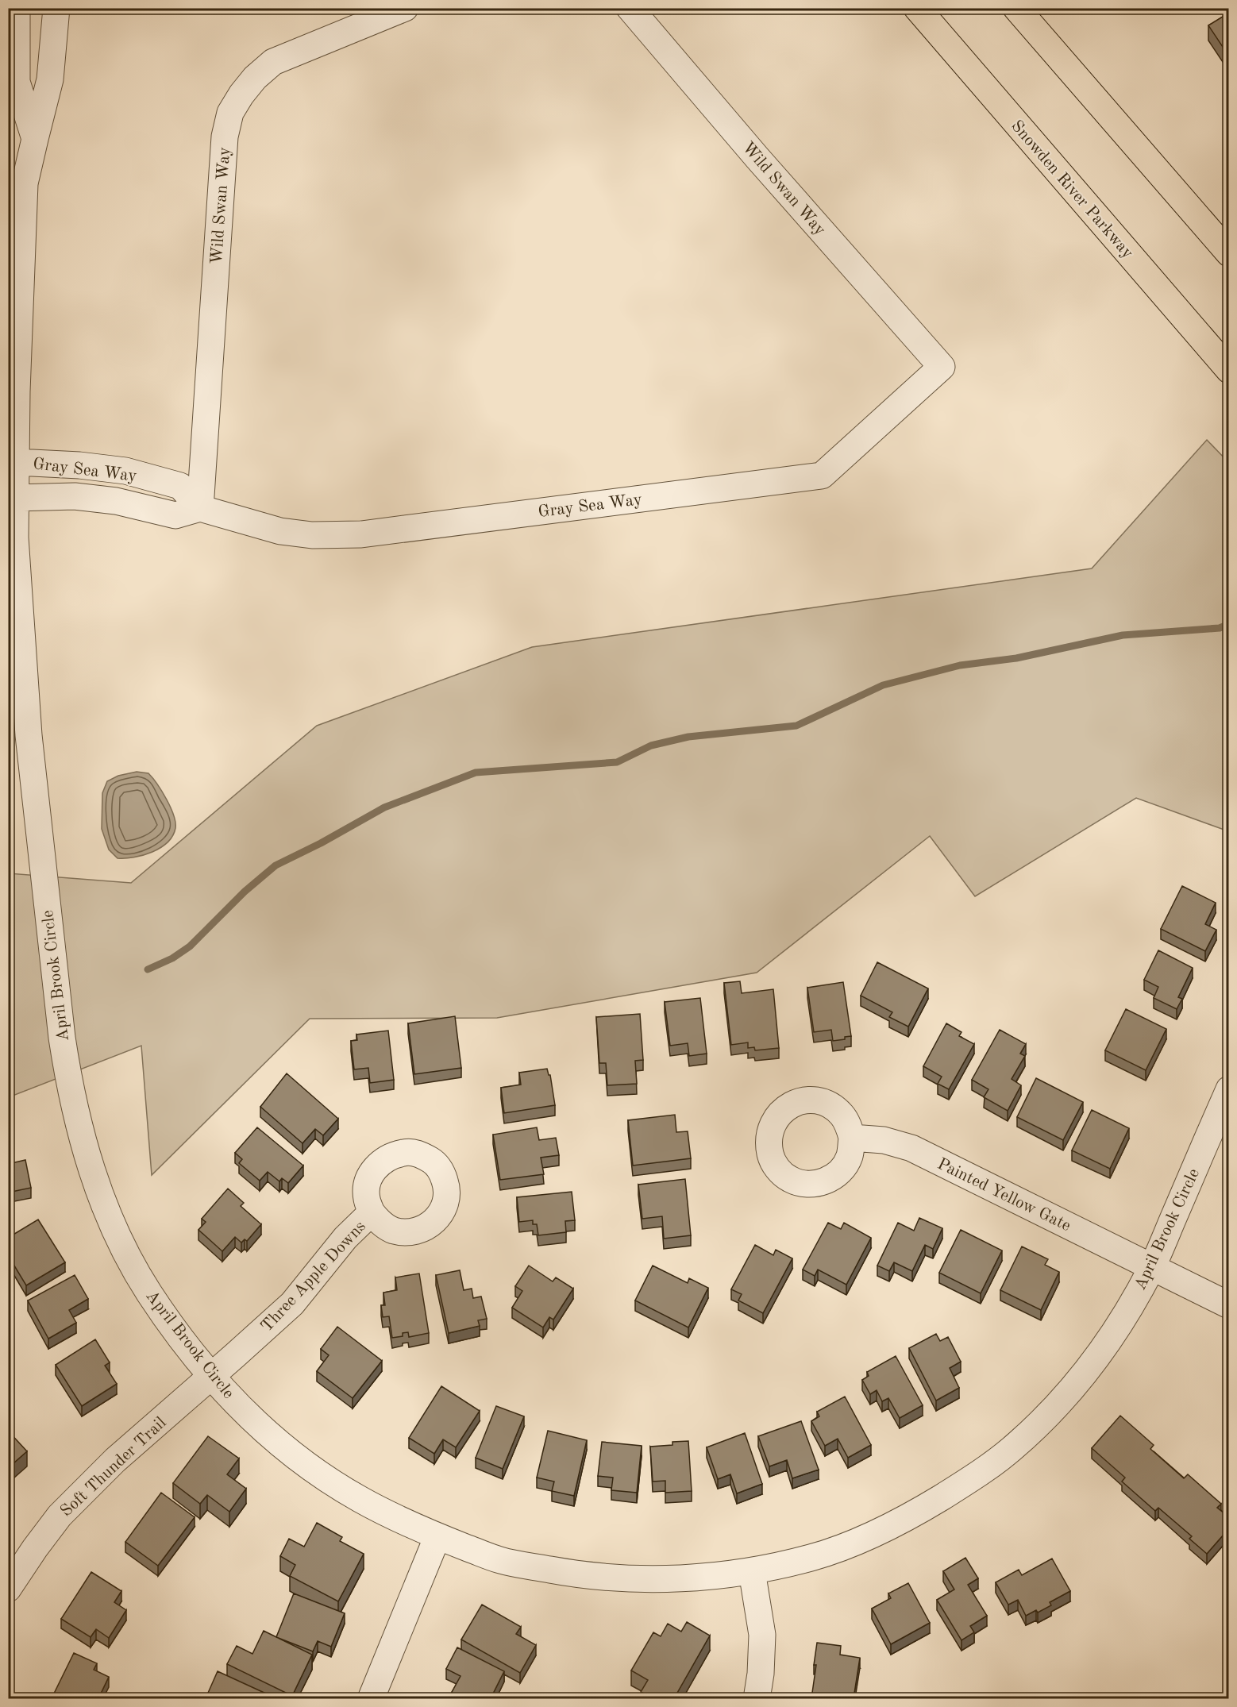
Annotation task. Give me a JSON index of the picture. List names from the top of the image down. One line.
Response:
{"streets":{"main road":["Snowden River Parkway"],"street":["Wild Swan Way","Gray Sea Way","April Brook Circle","Painted Yellow Gate","Three Apple Downs","Soft Thunder Trail"]},"crossings":[["Wild Swan Way","Gray Sea Way"],["Gray Sea Way","April Brook Circle"],["April Brook Circle","Painted Yellow Gate"],["April Brook Circle","Three Apple Downs"],["April Brook Circle","Soft Thunder Trail"],["Three Apple Downs","Soft Thunder Trail"]]}
